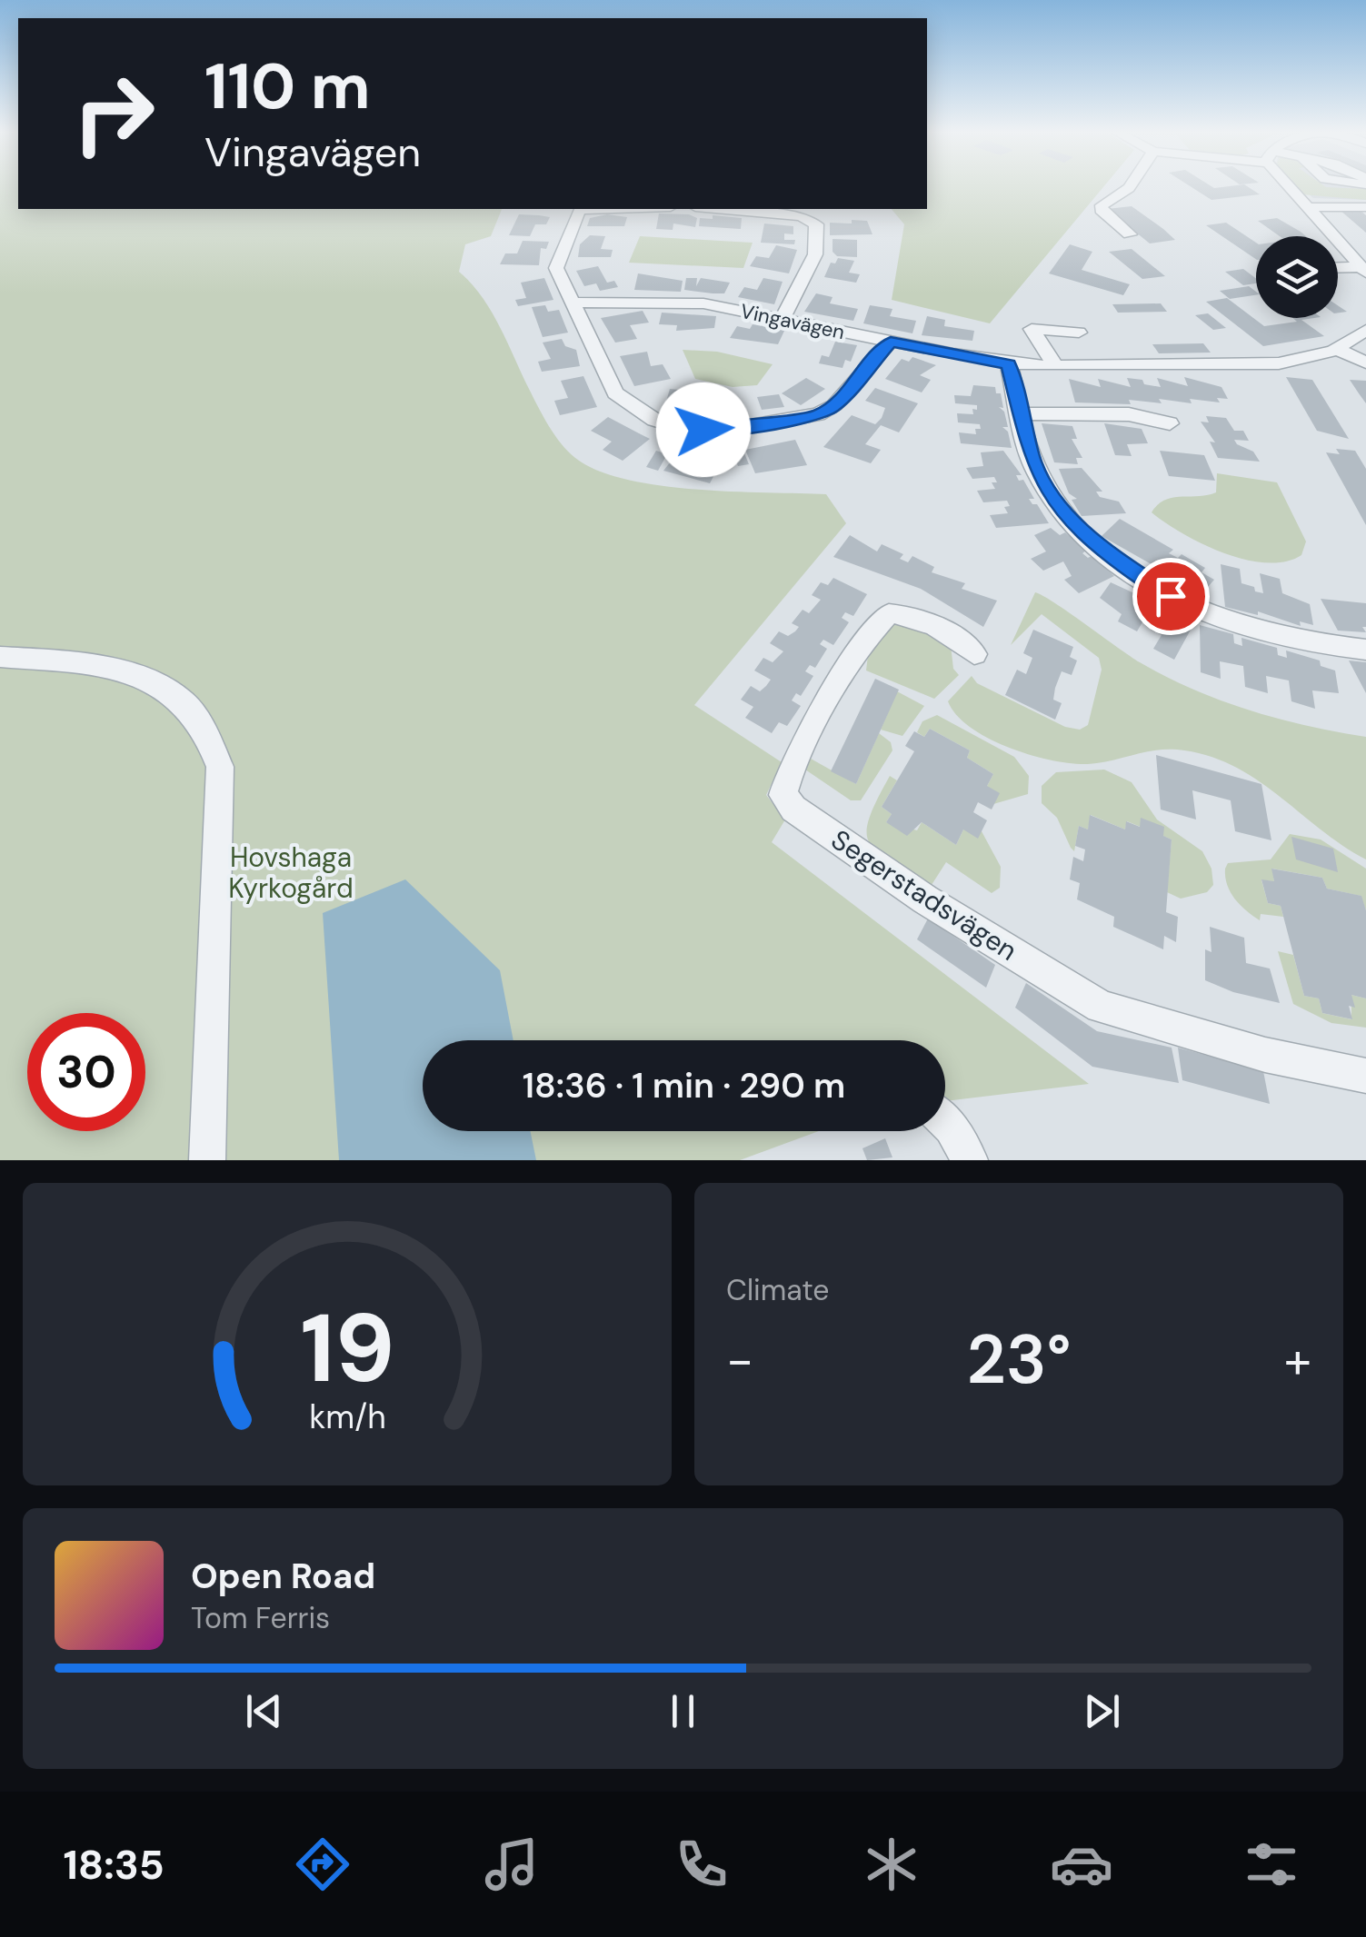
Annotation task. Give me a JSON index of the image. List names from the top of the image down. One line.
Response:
{"streets":{"street":["Vingavägen","Segerstadsvägen"]},"parks":["Hovshaga Kyrkogård"],"page":{"turn":["110 m","Vingavägen"],"limit":"30","trip":"18:36 · 1 min · 290 m","tile":"Climate","heat":["−","23°","+"],"song":["Open Road","Tom Ferris"],"tabs":"18:35","gauge":["19","km/h"]}}
